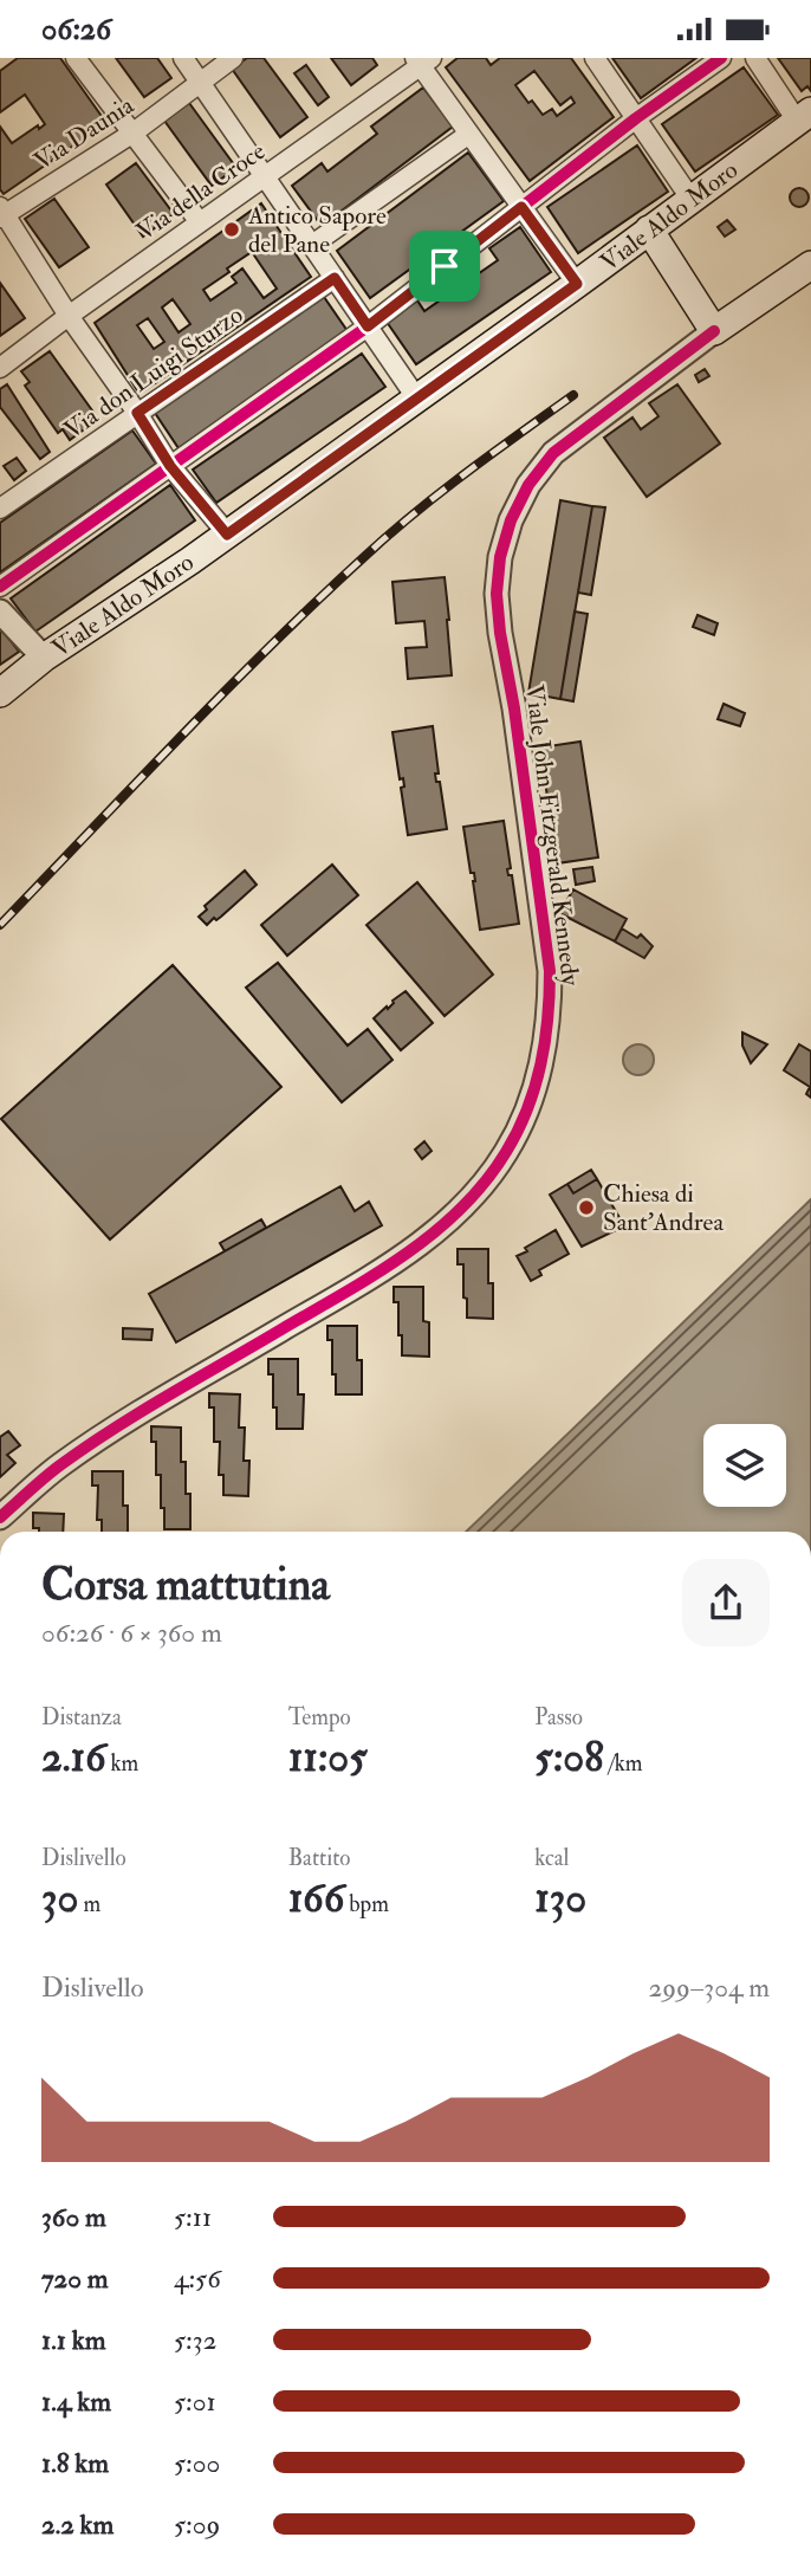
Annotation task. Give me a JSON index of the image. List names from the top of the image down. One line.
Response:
{"streets":{"main road":["Viale Aldo Moro","Viale John Fitzgerald Kennedy"],"street":["Via Daunia","Via della Croce","Via don Luigi Sturzo"]},"places":["Antico Sapore del Pane","Chiesa di Sant'Andrea"],"page":{"status":"06:26","heading":["Corsa mattutina","06:26 · 6 × 360 m"],"stats":[["Distanza","2.16 km"],["Tempo","11:05"],["Passo","5:08 /km"],["Dislivello","30 m"],["Battito","166 bpm"],["kcal","130"]],"chart":["Dislivello","299–304 m"],"list":[{"name":"360 m","note":"5:11"},{"name":"720 m","note":"4:56"},{"name":"1.1 km","note":"5:32"},{"name":"1.4 km","note":"5:01"},{"name":"1.8 km","note":"5:00"},{"name":"2.2 km","note":"5:09"}]}}
